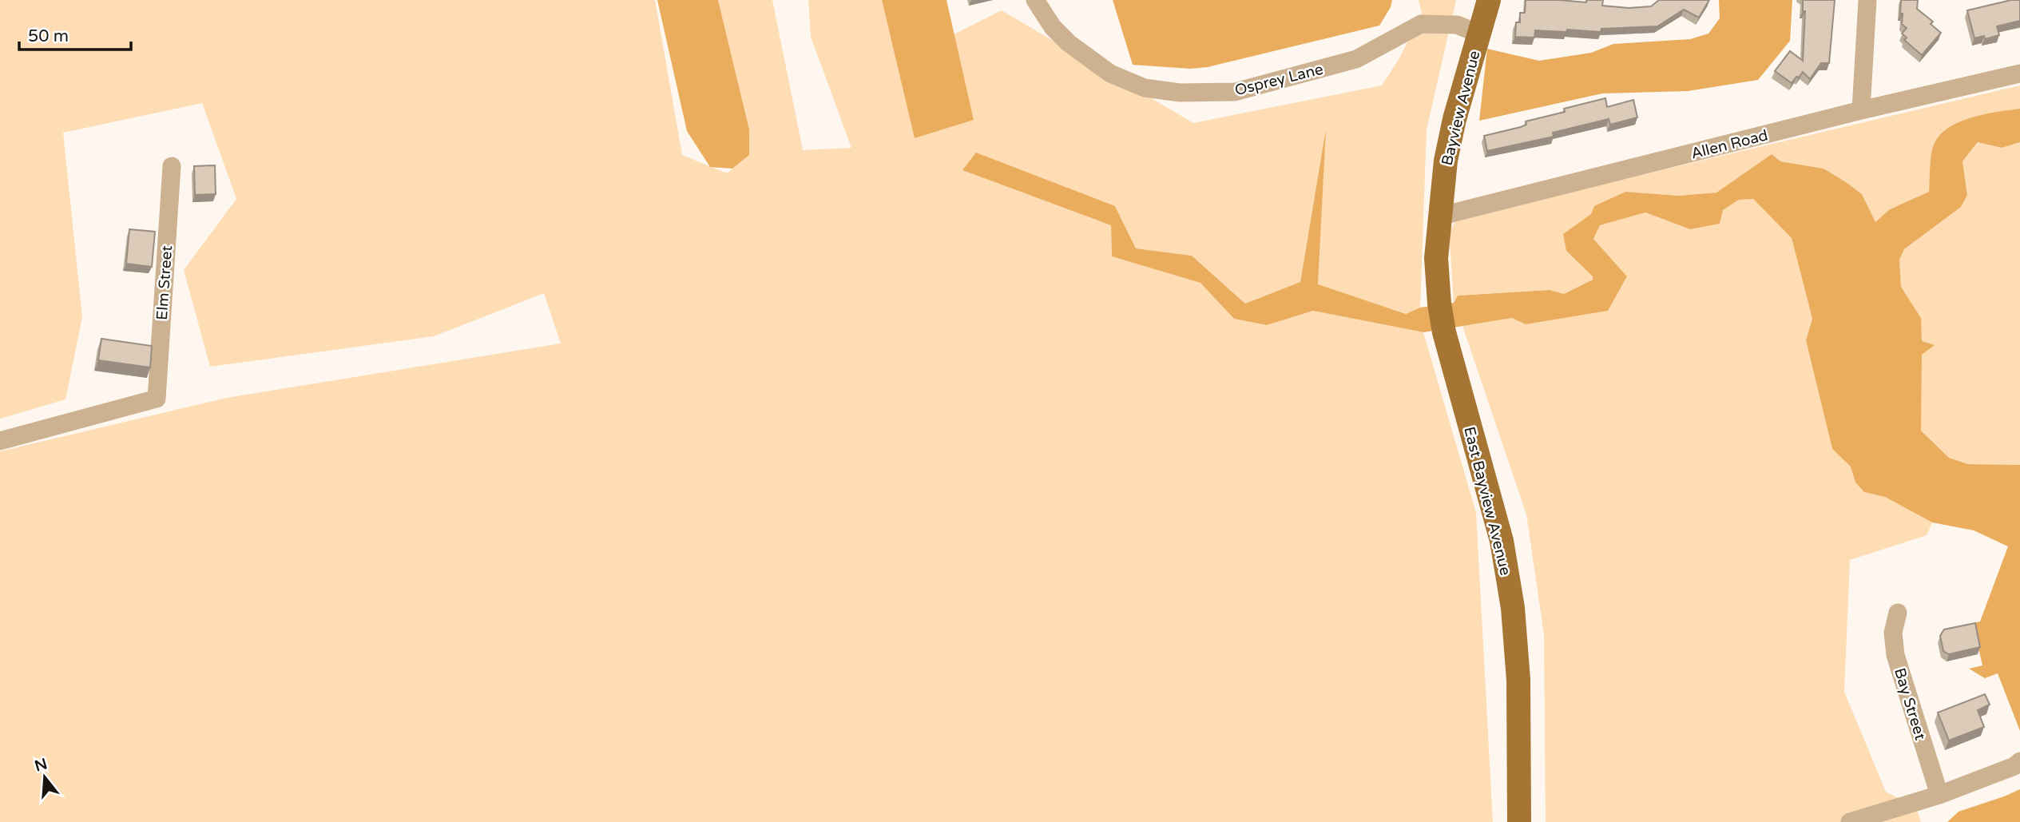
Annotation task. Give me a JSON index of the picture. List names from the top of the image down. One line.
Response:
{"streets":{"main road":["Bayview Avenue","East Bayview Avenue"],"street":["Osprey Lane","Allen Road","Elm Street","Bay Street"]},"crossings":[["Osprey Lane","Bayview Avenue"],["Bayview Avenue","Allen Road"],["Bayview Avenue","East Bayview Avenue"],["Allen Road","East Bayview Avenue"]],"scale_bar":"50 m","north":"top"}
